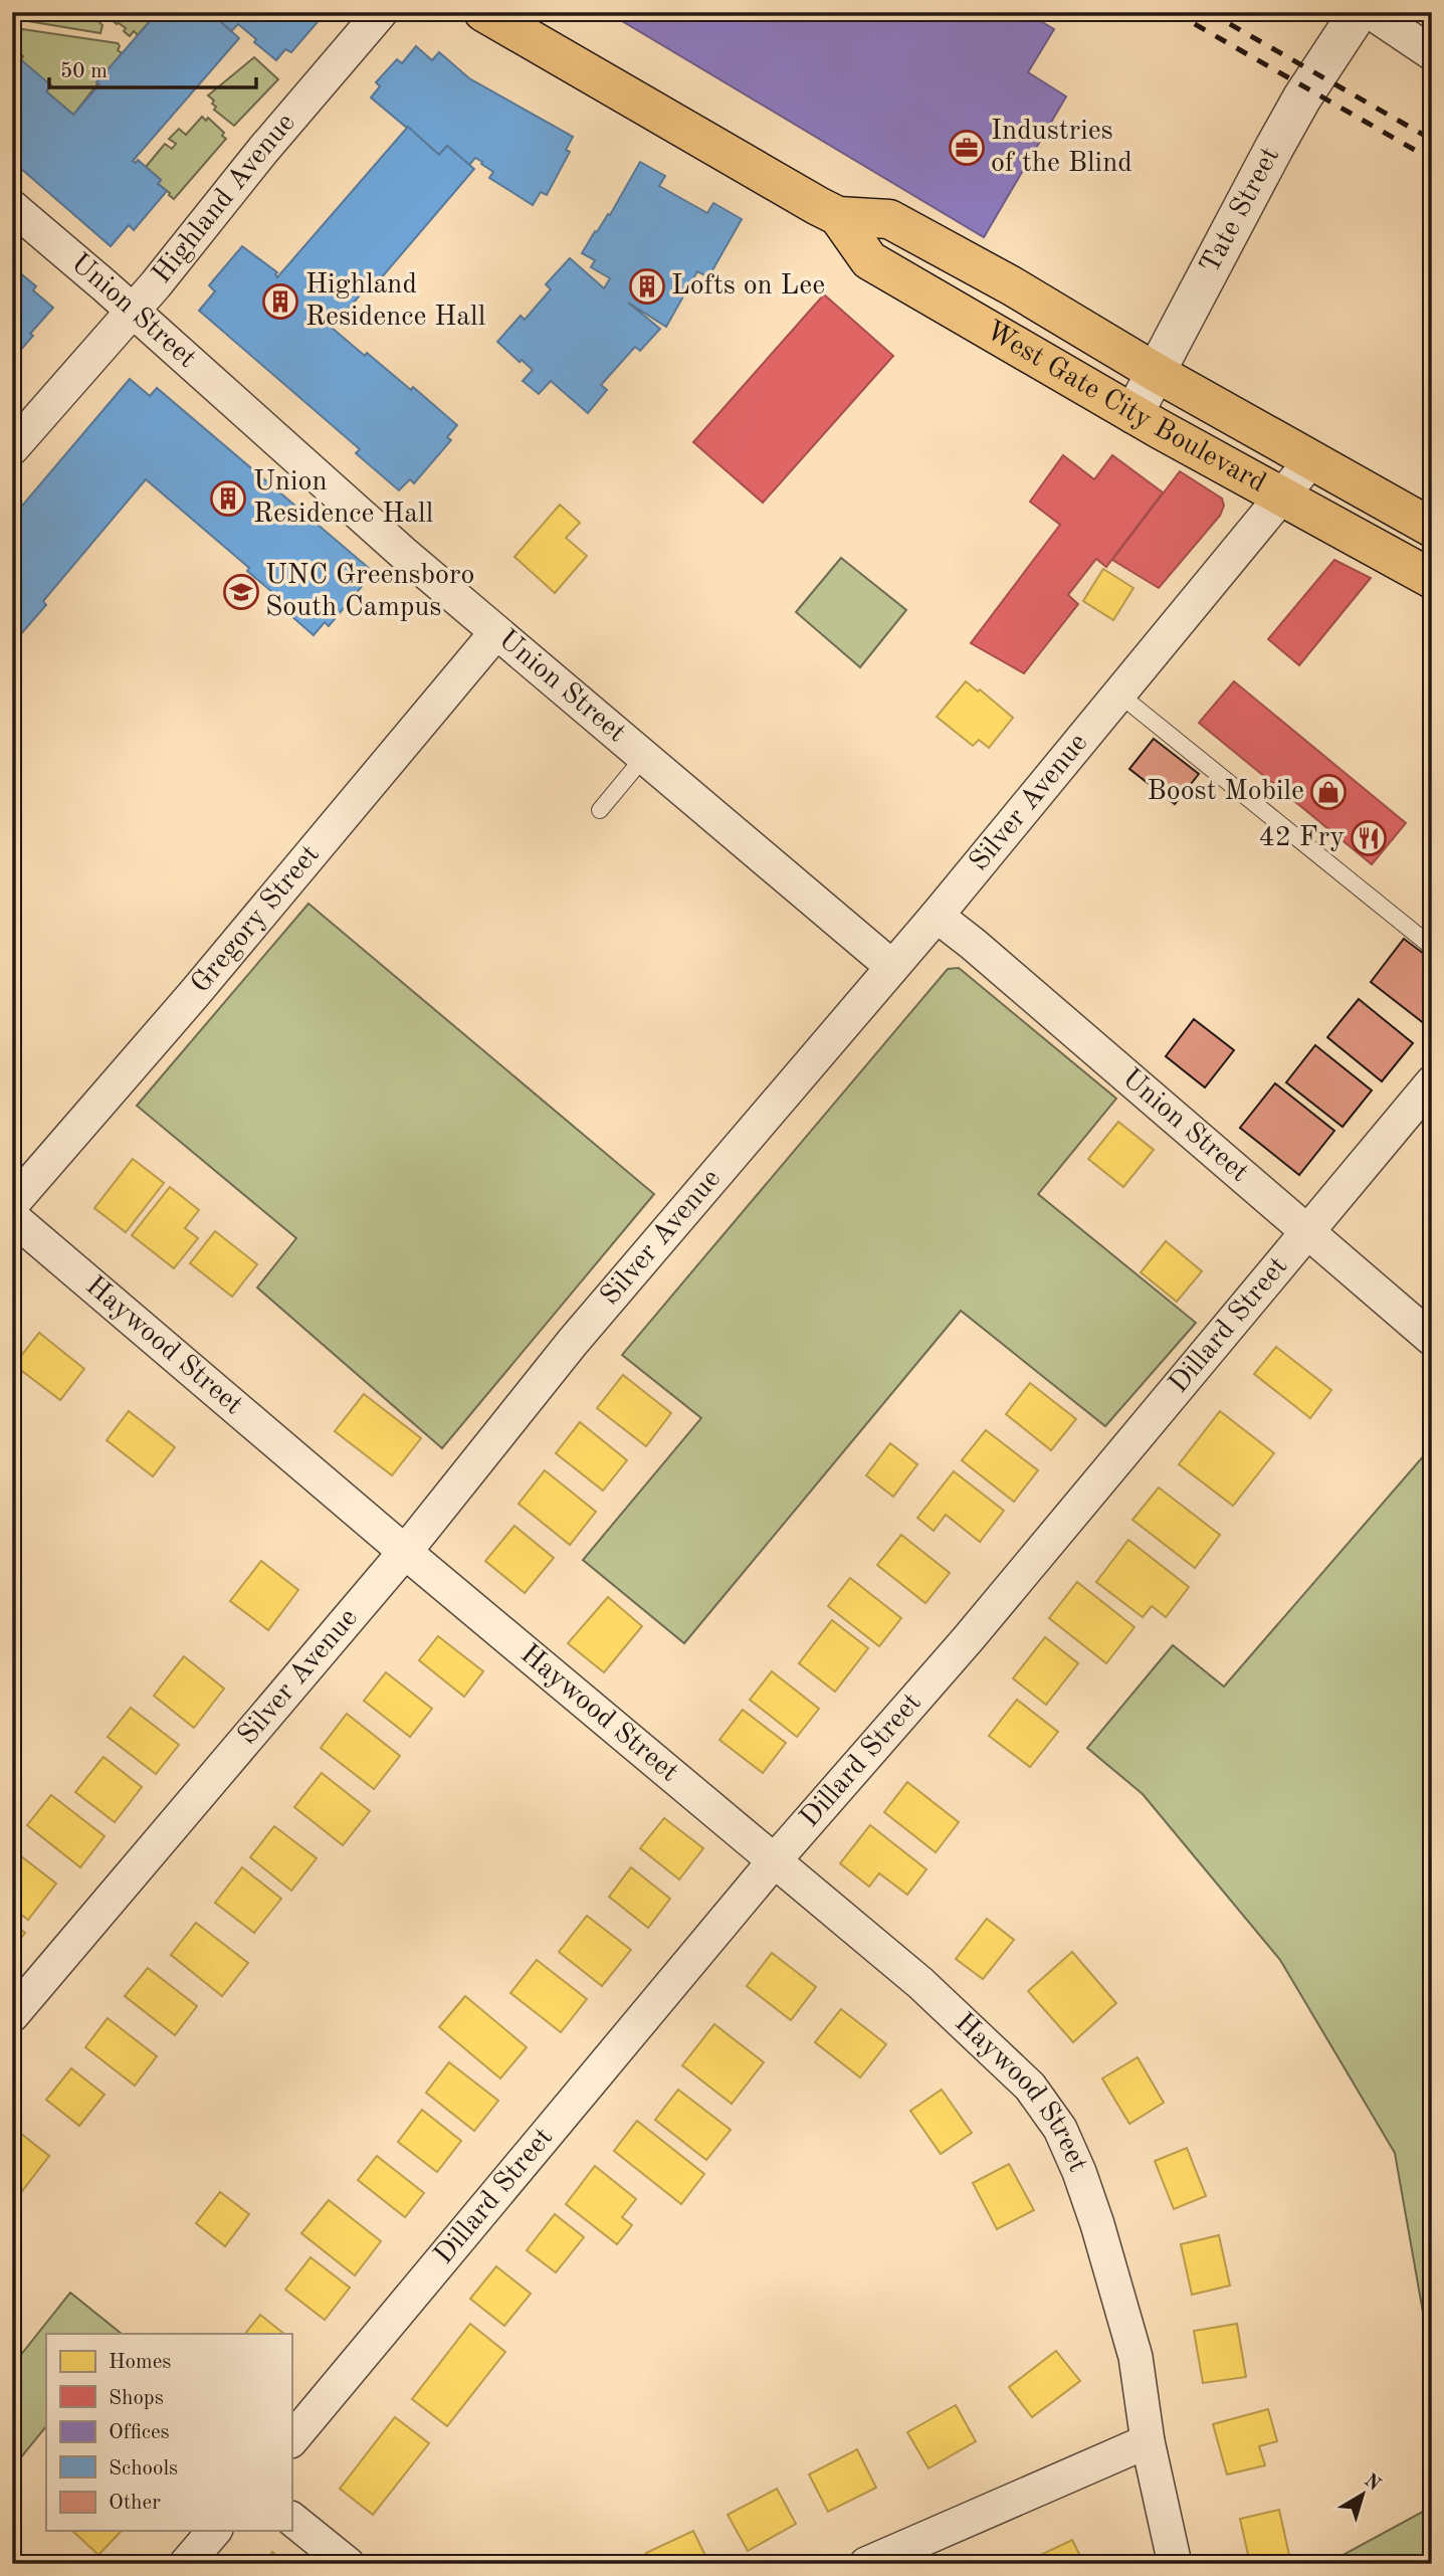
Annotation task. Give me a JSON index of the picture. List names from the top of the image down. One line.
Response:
{"streets":{"main road":["West Gate City Boulevard"],"street":["Highland Avenue","Tate Street","Union Street","Silver Avenue","Gregory Street","Dillard Street","Haywood Street"]},"crossings":[["Highland Avenue","Union Street"],["Tate Street","West Gate City Boulevard"],["Union Street","Silver Avenue"],["Union Street","Gregory Street"],["Union Street","Dillard Street"],["West Gate City Boulevard","Silver Avenue"],["Silver Avenue","Haywood Street"],["Dillard Street","Haywood Street"]],"places":{"office":["Industries of the Blind"],"building":["Lofts on Lee","Highland Residence Hall","Union Residence Hall"],"school or university":["UNC Greensboro South Campus"],"shop":["Boost Mobile"],"restaurant":["42 Fry"]},"legend":["Homes","Shops","Offices","Schools","Other"],"scale_bar":"50 m","north":"top right"}
